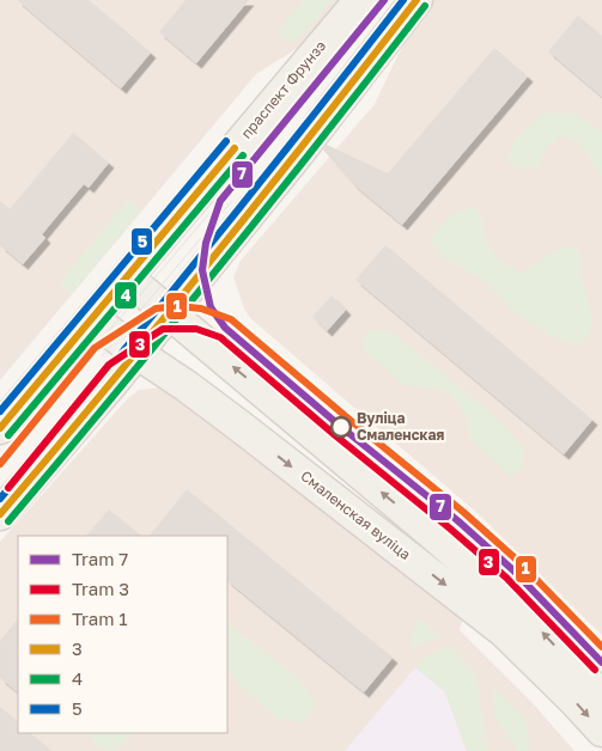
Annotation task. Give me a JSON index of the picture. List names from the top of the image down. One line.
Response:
{"streets":{"main road":["праспект Фрунзэ","Смаленская вуліца"]},"crossings":[["праспект Фрунзэ","Смаленская вуліца"]],"places":["Вуліца Смаленская"],"lines":["tram line 7","transit line 3","transit line 5","transit line 4","tram line 1","tram line 3"],"legend":["Tram 7","Tram 3","Tram 1","3","4","5"]}
